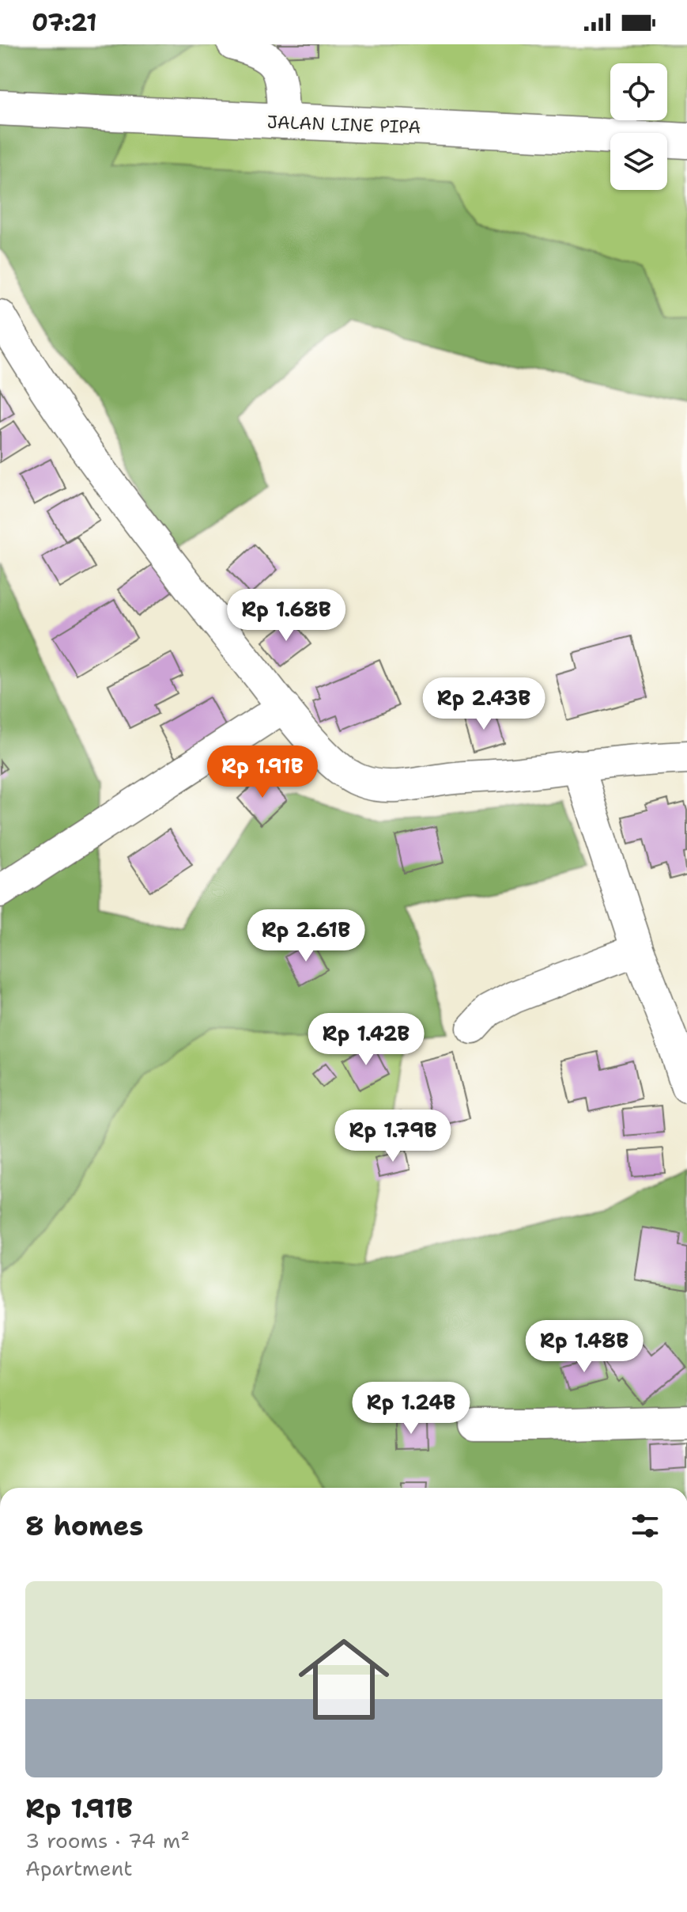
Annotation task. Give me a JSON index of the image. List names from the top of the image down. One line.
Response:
{"streets":{"main road":["JALAN LINE PIPA"]},"page":{"status":"07:21","price":["Rp 1.68B","Rp 2.43B","Rp 1.91B","Rp 2.61B","Rp 1.42B","Rp 1.79B","Rp 1.48B","Rp 1.24B"],"heading":"8 homes","list":[{"name":"Rp 1.91B","note":"3 rooms · 74 m² · Apartment"}]}}
